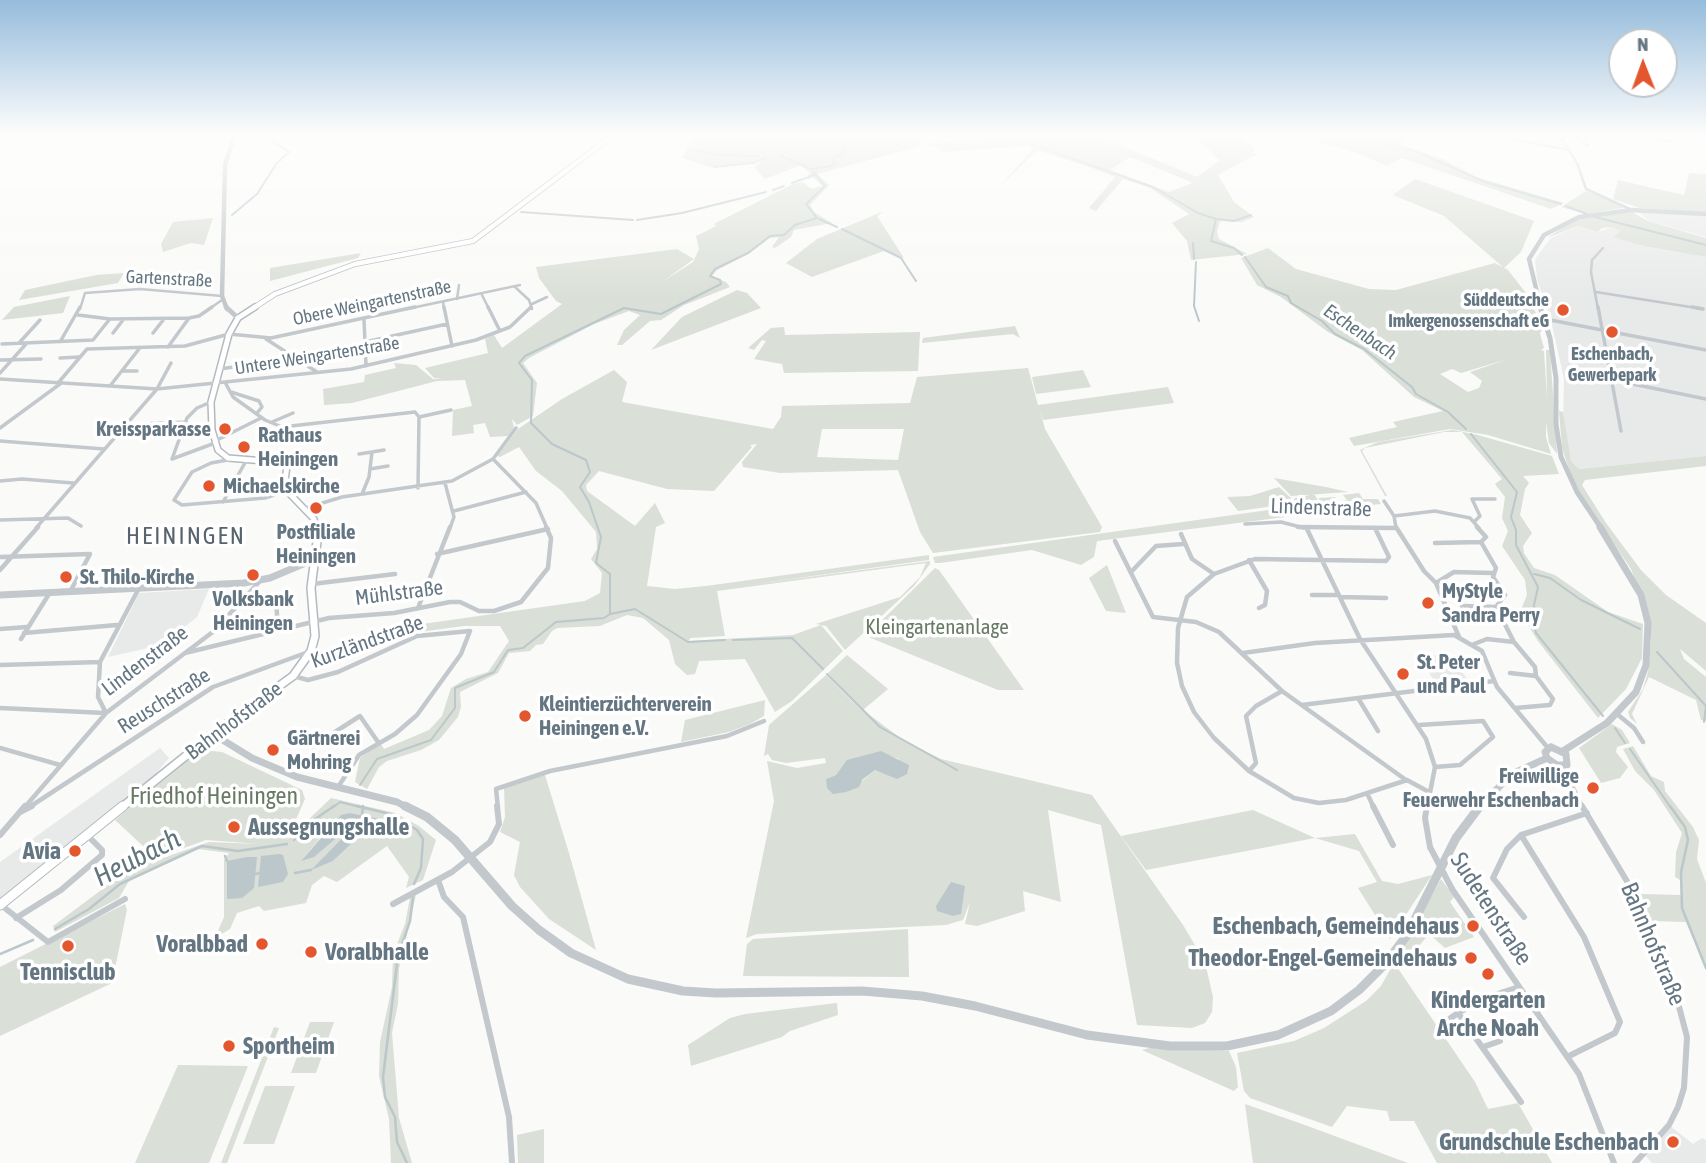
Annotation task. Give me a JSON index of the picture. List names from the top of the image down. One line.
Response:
{"streets":{"main road":["Bahnhofstraße"],"street":["Gartenstraße","Obere Weingartenstraße","Untere Weingartenstraße","Lindenstraße","Mühlstraße","Kurzländstraße","Reuschstraße","Sudetenstraße"]},"crossings":[["Obere Weingartenstraße","Untere Weingartenstraße"],["Lindenstraße","Mühlstraße"],["Lindenstraße","Reuschstraße"],["Kurzländstraße","Bahnhofstraße"],["Reuschstraße","Bahnhofstraße"]],"districts":["HEININGEN"],"water":["Eschenbach","Heubach"],"parks":["Kleingartenanlage","Friedhof Heiningen"],"places":["Süddeutsche Imkergenossenschaft eG","Eschenbach, Gewerbepark","Kreissparkasse","Rathaus Heiningen","Michaelskirche","Postfiliale Heiningen","Volksbank Heiningen","St. Thilo-Kirche","MyStyle Sandra Perry","St. Peter und Paul","Kleintierzüchterverein Heiningen e.V.","Gärtnerei Mohring","Freiwillige Feuerwehr Eschenbach","Aussegnungshalle","Avia","Eschenbach, Gemeindehaus","Voralbbad","Tennisclub","Voralbhalle","Theodor-Engel-Gemeindehaus","Kindergarten Arche Noah","Sportheim","Grundschule Eschenbach"],"north":"top"}
